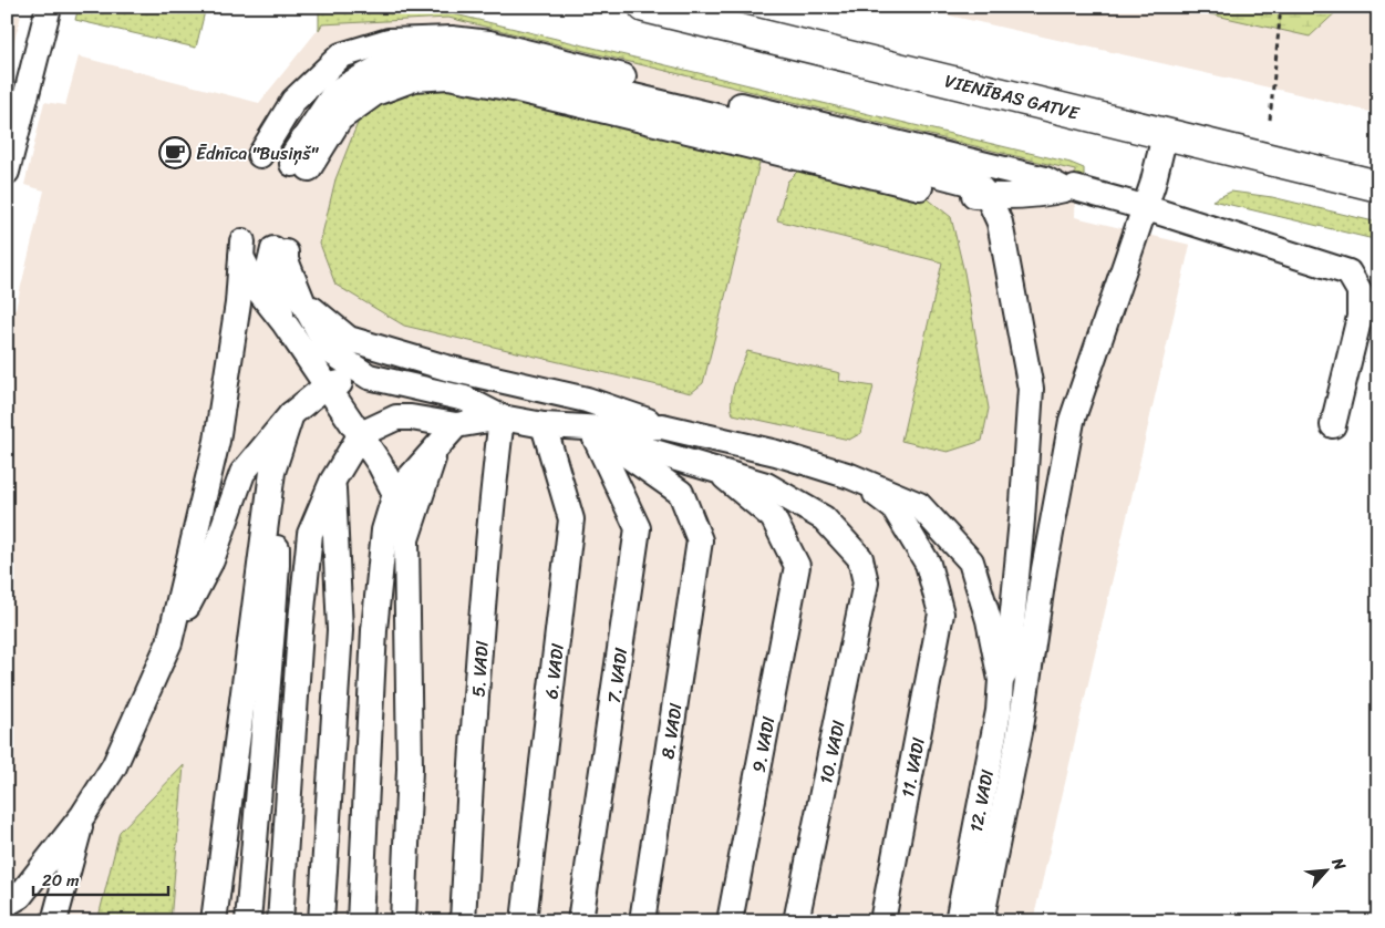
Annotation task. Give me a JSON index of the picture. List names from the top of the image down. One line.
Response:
{"streets":{"main road":["VIENĪBAS GATVE"],"lane":["5. VADI","6. VADI","7. VADI","8. VADI","9. VADI","10. VADI","11. VADI","12. VADI"]},"crossings":[["7. VADI","8. VADI"],["9. VADI","10. VADI"]],"places":{"cafe":["Ēdnīca \"Busiņš\""]},"scale_bar":"20 m","north":"top right"}
